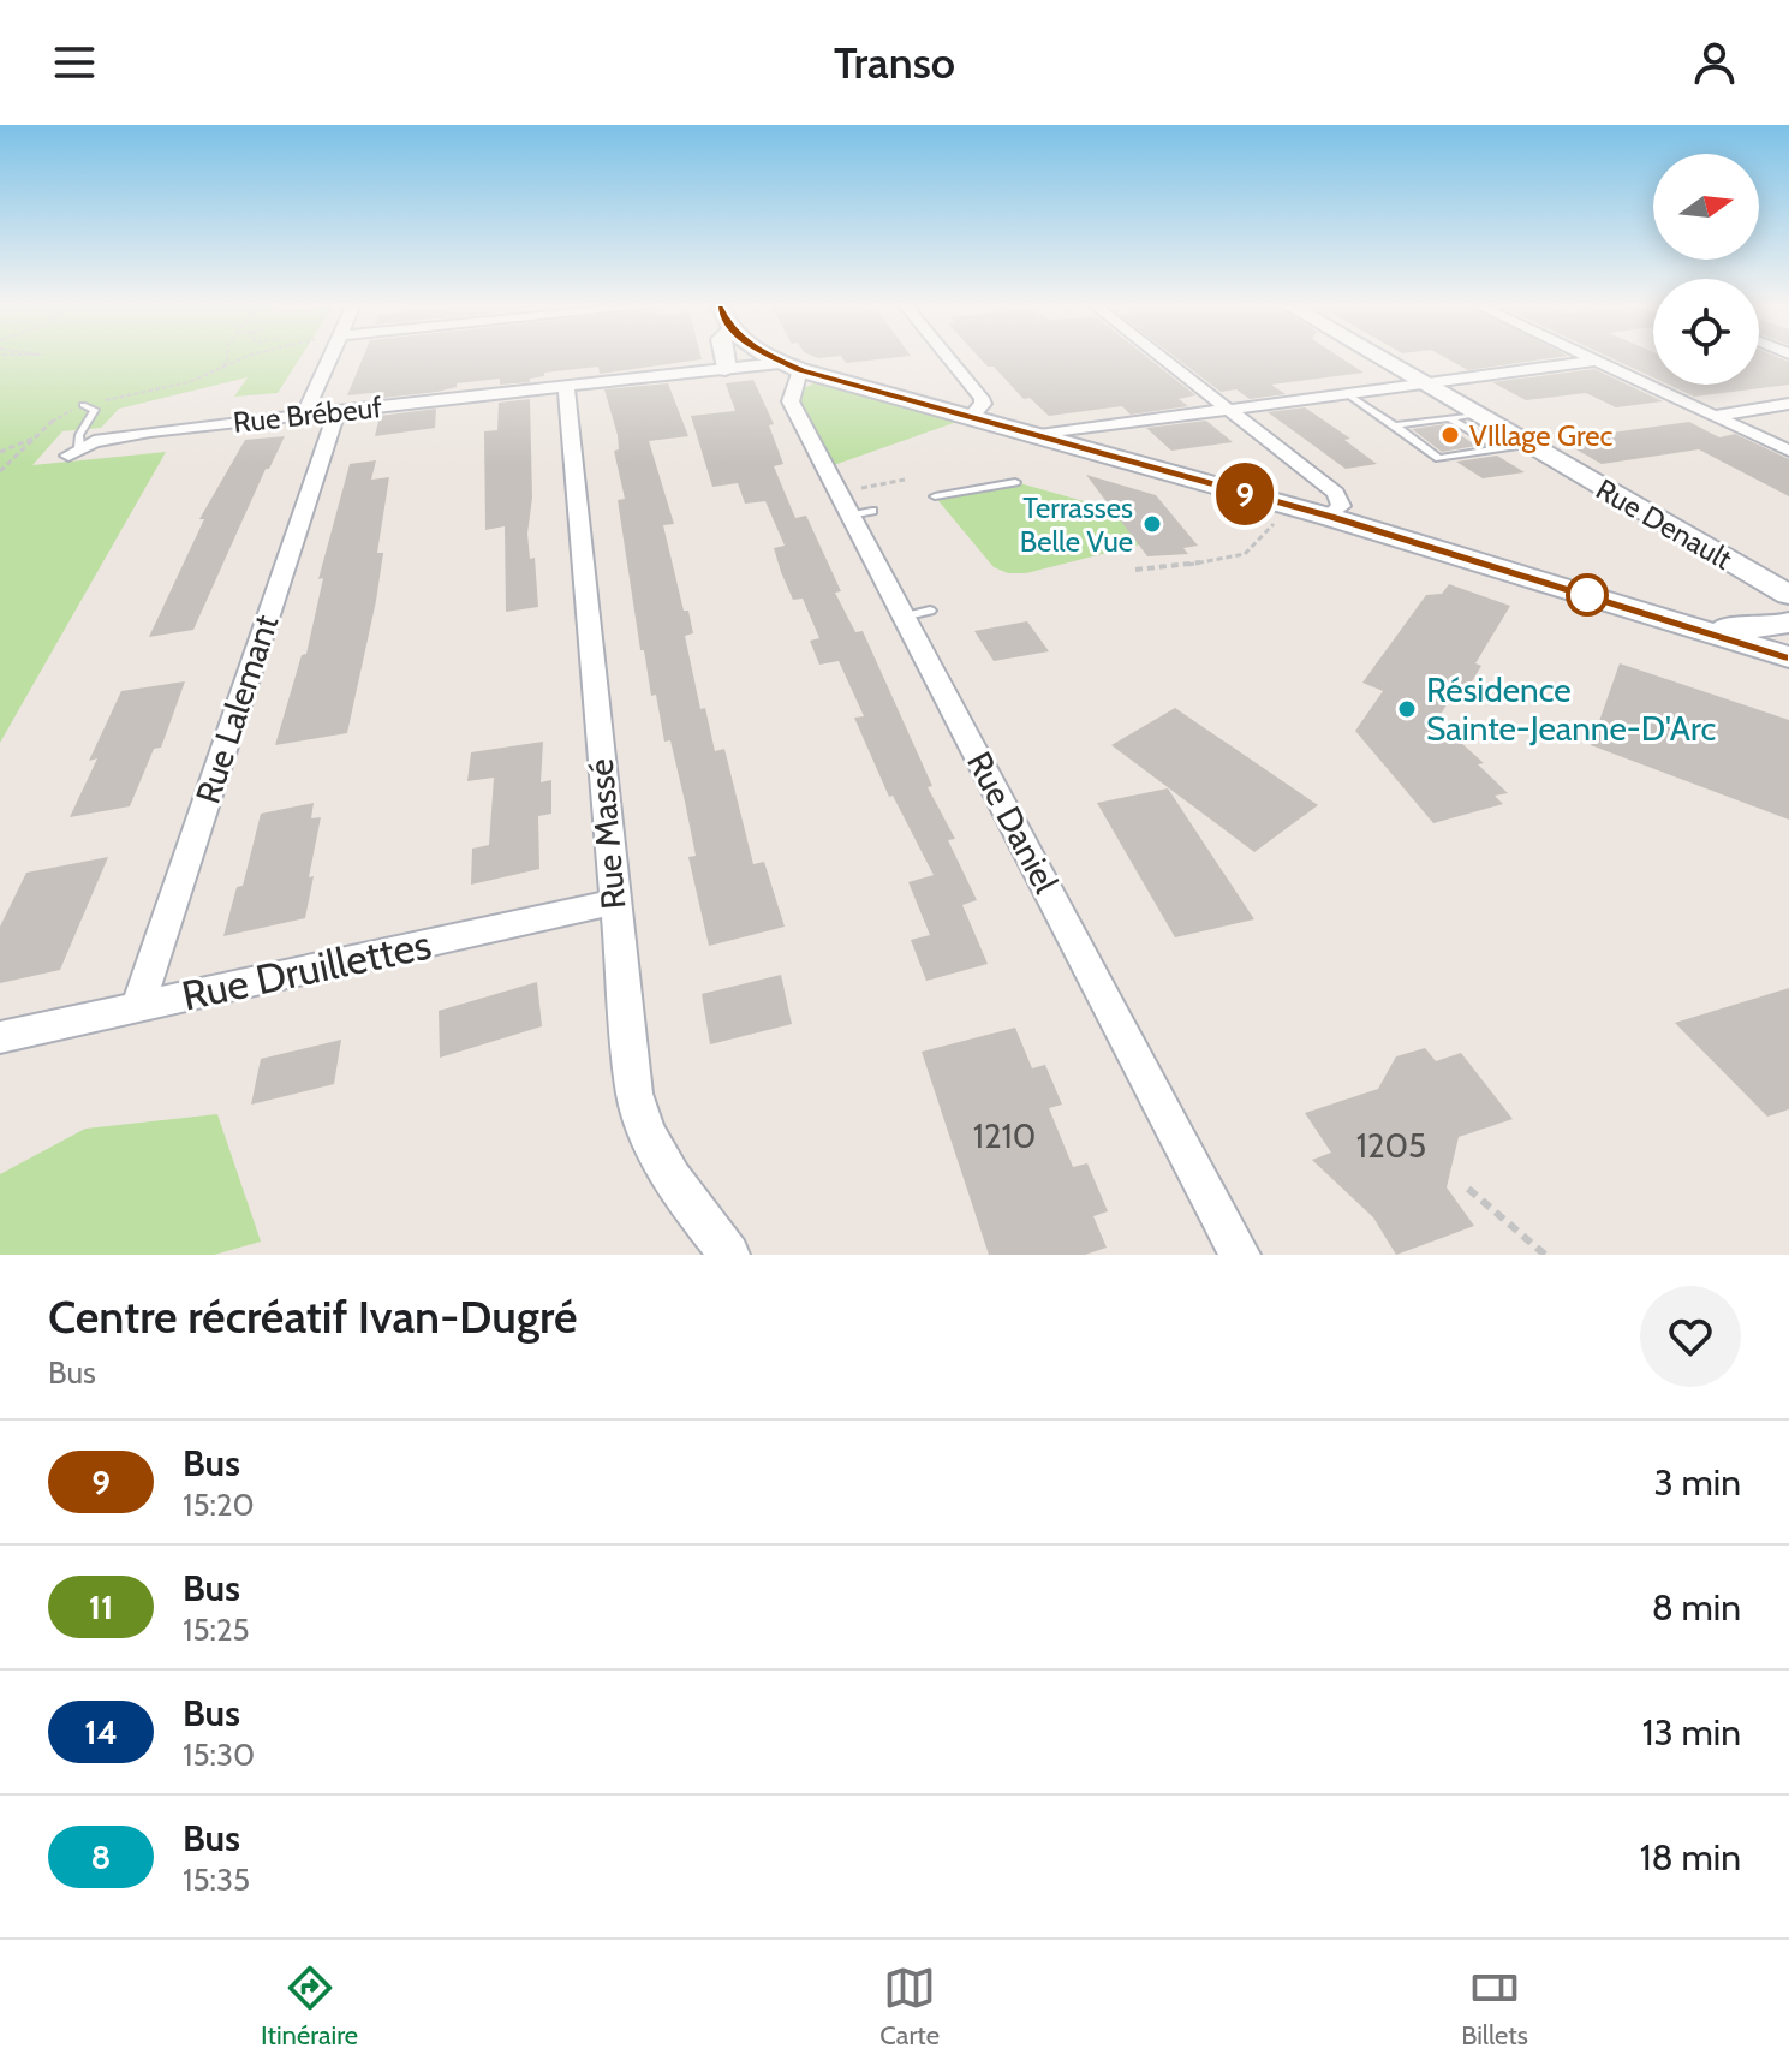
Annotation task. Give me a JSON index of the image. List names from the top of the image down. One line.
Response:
{"streets":{"main road":["Rue Denault"],"street":["Rue Brébeuf","Rue Lalemant","Rue Daniel","Rue Massé","Rue Druillettes"]},"crossings":[["Rue Brébeuf","Rue Lalemant"],["Rue Brébeuf","Rue Daniel"],["Rue Brébeuf","Rue Massé"],["Rue Lalemant","Rue Druillettes"],["Rue Massé","Rue Druillettes"]],"places":["VIllage Grec","Terrasses Belle Vue","Résidence Sainte-Jeanne-D'Arc"],"lines":["bus line 9"],"house_numbers":["1210","1205"],"north":"right","page":{"header":"Transo","on_map":"9","heading":["Centre récréatif Ivan-Dugré","Bus"],"list":[{"mark":"9","name":"Bus","note":"15:20","value":"3 min"},{"mark":"11","name":"Bus","note":"15:25","value":"8 min"},{"mark":"14","name":"Bus","note":"15:30","value":"13 min"},{"mark":"8","name":"Bus","note":"15:35","value":"18 min"}],"tabs":["Itinéraire","Carte","Billets"]}}
